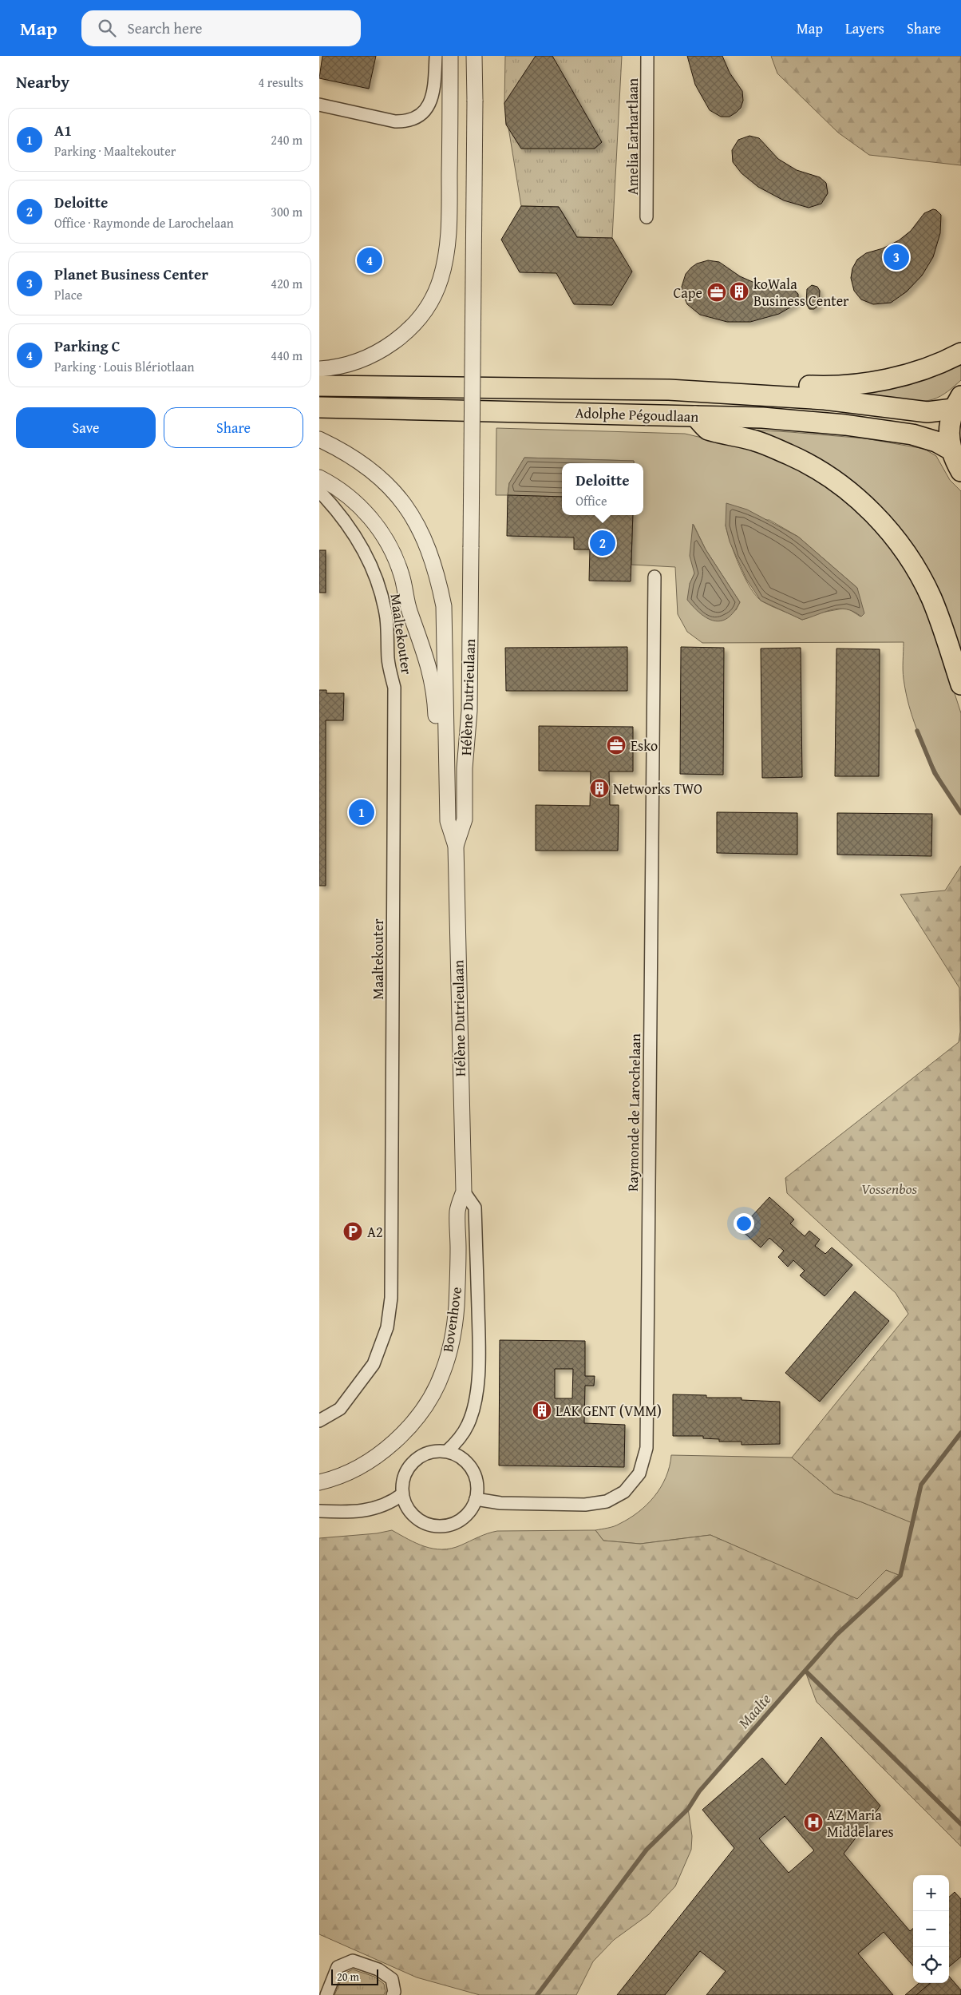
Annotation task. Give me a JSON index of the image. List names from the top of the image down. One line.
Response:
{"streets":{"highway":["Adolphe Pégoudlaan"],"street":["Amelia Earhartlaan","Maaltekouter","Hélène Dutrieulaan","Raymonde de Larochelaan","Bovenhove"]},"crossings":[["Hélène Dutrieulaan","Bovenhove"]],"water":["Maalte"],"parks":["Vossenbos"],"places":{"building":["koWala Business Center","Networks TWO","LAK GENT (VMM)"],"office":["Cape","Esko"],"parking":["A2"],"hospital":["AZ Maria Middelares"]},"scale_bar":"20 m","page":{"header":"Map","search":"Search here","nav":["Map","Layers","Share"],"heading":["Nearby","4 results"],"list":[{"mark":"1","name":"A1","note":"Parking · Maaltekouter","value":"240 m"},{"mark":"2","name":"Deloitte","note":"Office · Raymonde de Larochelaan","value":"300 m"},{"mark":"3","name":"Planet Business Center","note":"Place","value":"420 m"},{"mark":"4","name":"Parking C","note":"Parking · Louis Blériotlaan","value":"440 m"}],"pins":["3","4","2","1"],"buttons":["Save","Share"],"popup":["Deloitte","Office"],"map_buttons":["+","−"],"scale":"20 m"}}
